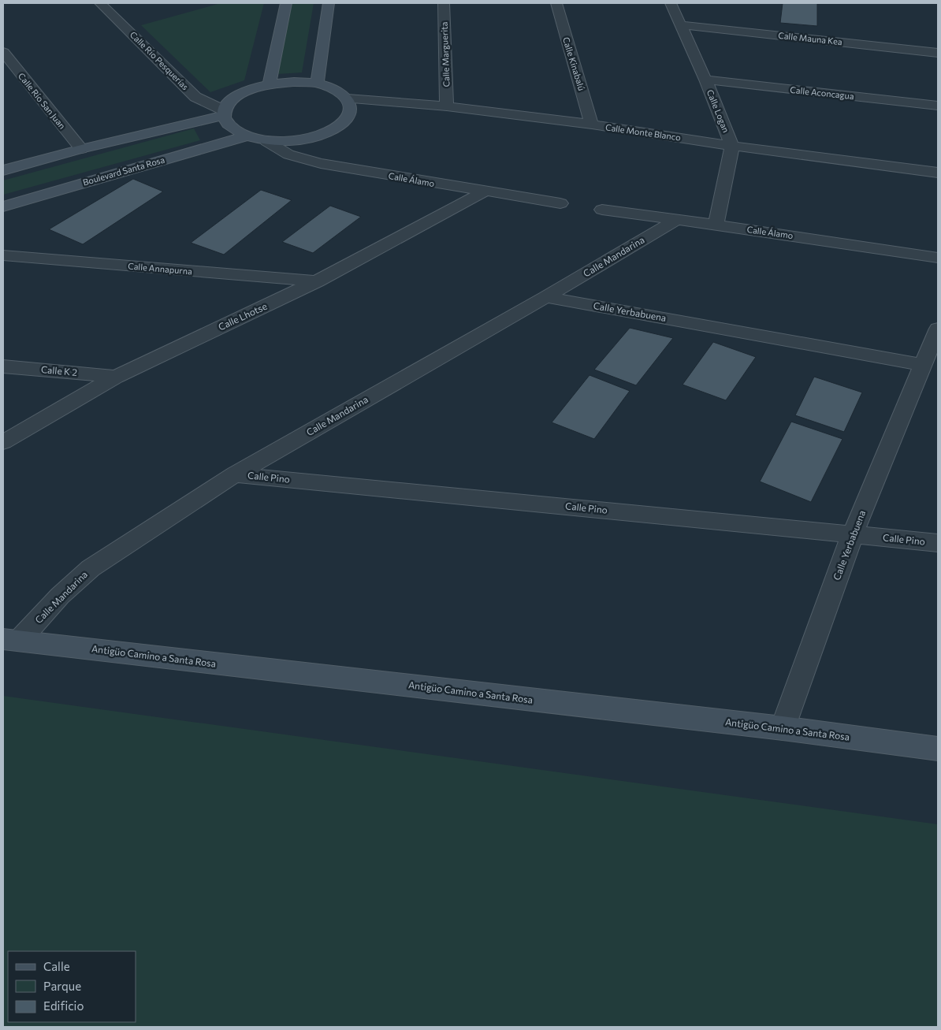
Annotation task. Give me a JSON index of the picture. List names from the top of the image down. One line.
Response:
{"streets":{"street":["Calle Mauna Kea","Calle Marguerita","Calle Río Pesquerías","Calle Kinabalú","Calle Aconcagua","Calle Río San Juan","Calle Logan","Calle Monte Blanco","Boulevard Santa Rosa","Calle Álamo","Calle Mandarina","Calle Annapurna","Calle Yerbabuena","Calle Lhotse","Calle K 2","Calle Pino","Antigüo Camino a Santa Rosa"]},"crossings":[["Calle Mauna Kea","Calle Logan"],["Calle Marguerita","Calle Monte Blanco"],["Calle Kinabalú","Calle Monte Blanco"],["Calle Aconcagua","Calle Logan"],["Calle Logan","Calle Monte Blanco"],["Calle Logan","Calle Álamo"],["Calle Álamo","Calle Mandarina"],["Calle Álamo","Calle Lhotse"],["Calle Mandarina","Calle Yerbabuena"],["Calle Mandarina","Calle Pino"],["Calle Mandarina","Antigüo Camino a Santa Rosa"],["Calle Annapurna","Calle Lhotse"],["Calle Yerbabuena","Calle Pino"],["Calle Yerbabuena","Antigüo Camino a Santa Rosa"],["Calle Lhotse","Calle K 2"]],"legend":["Calle","Parque","Edificio"]}
